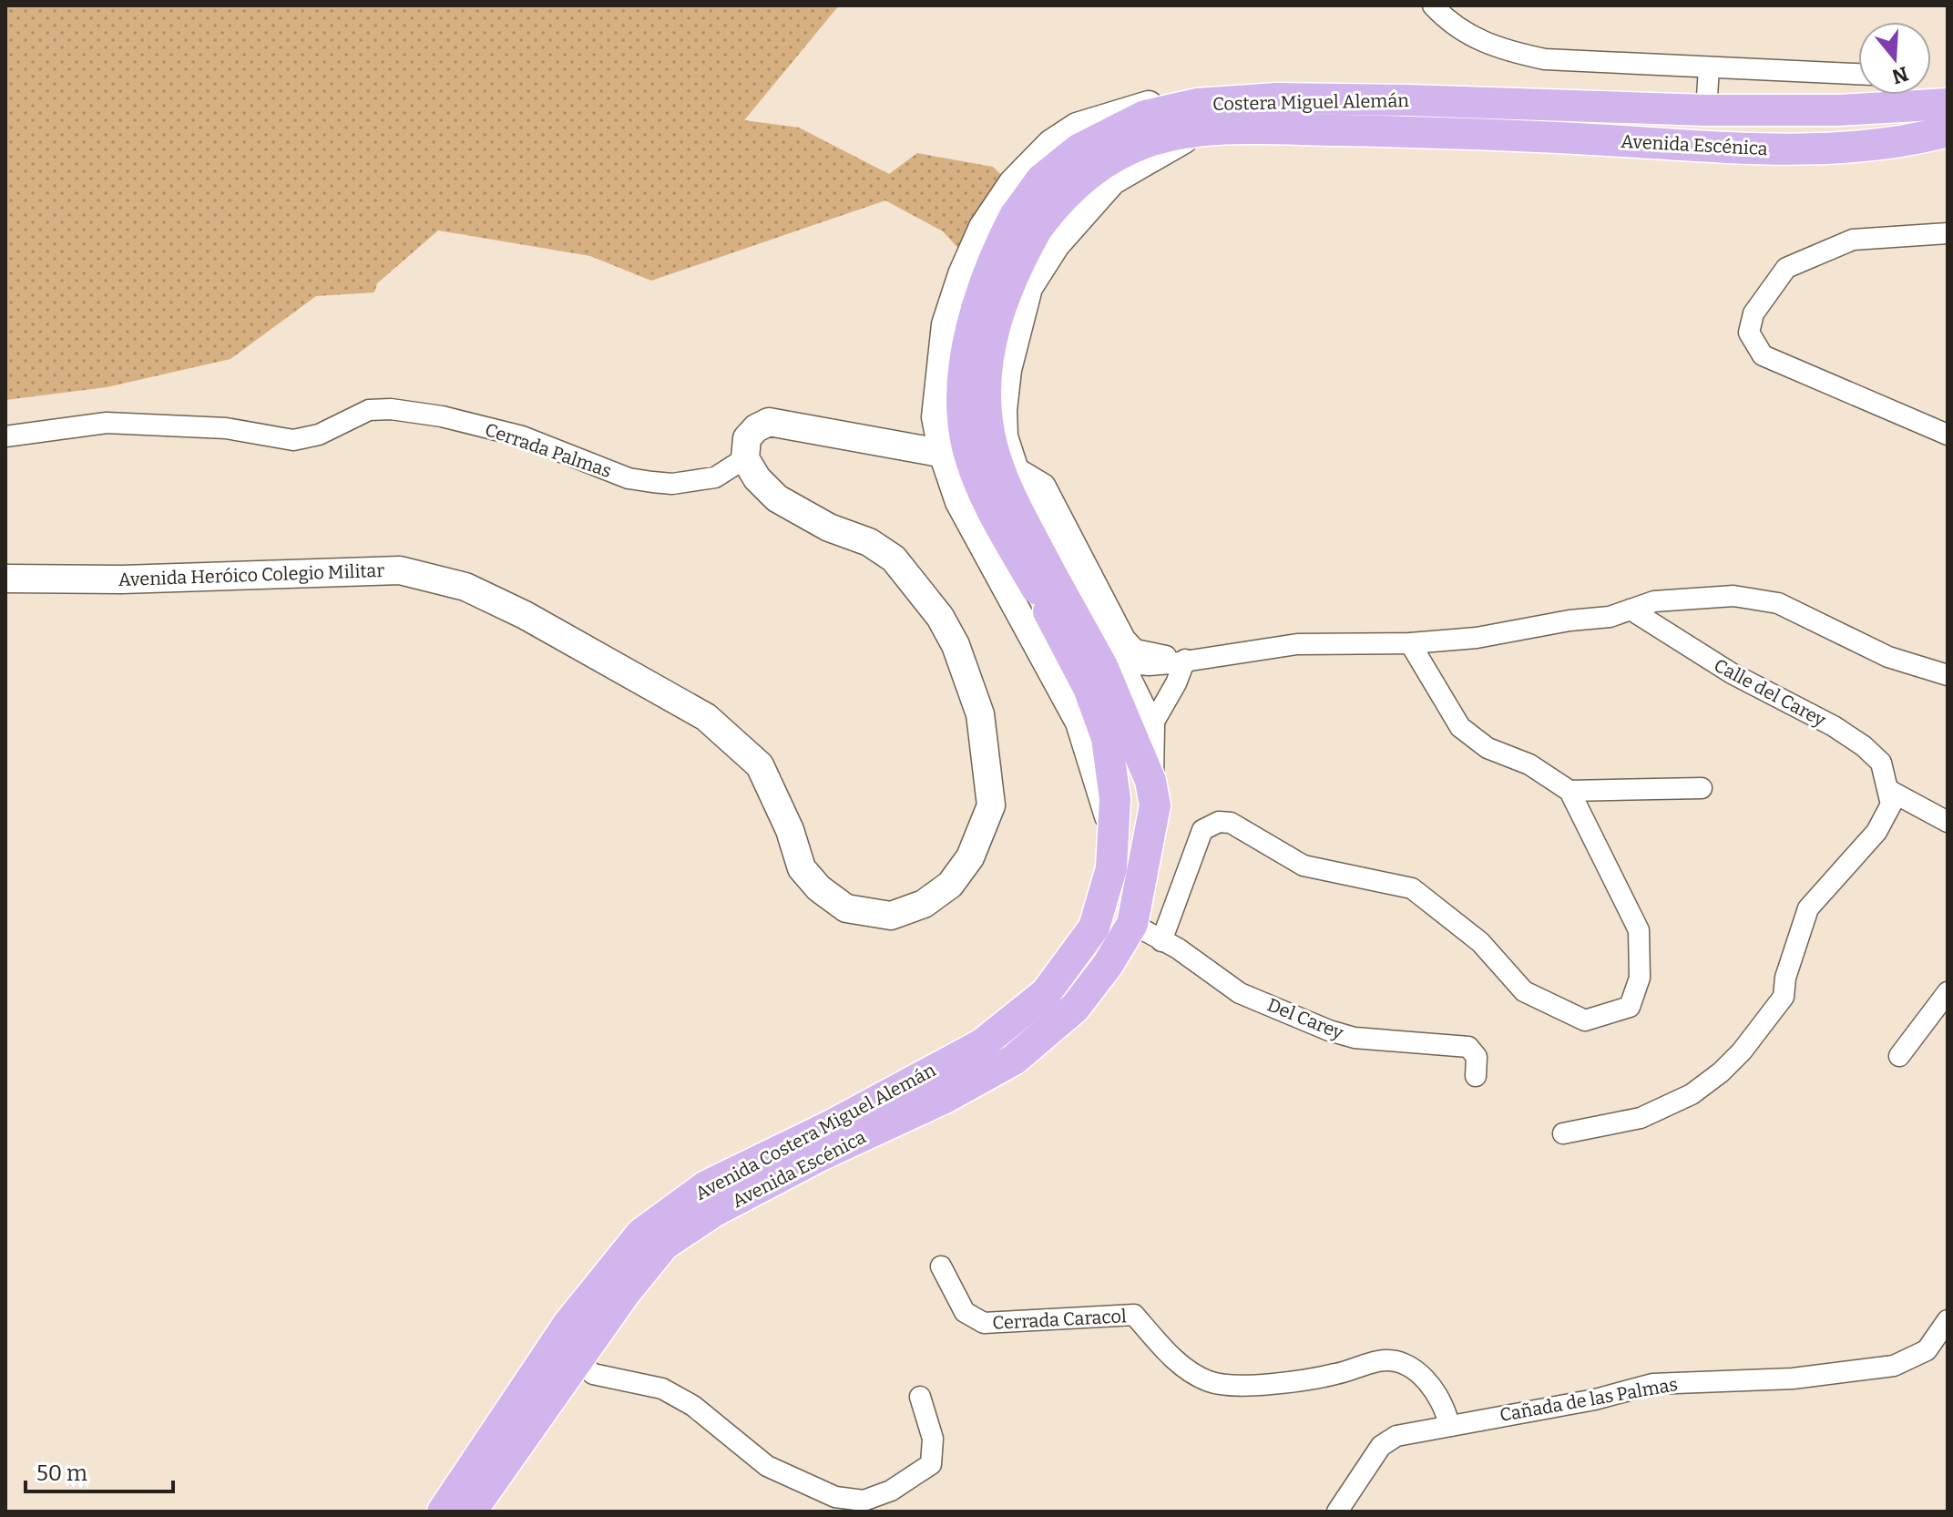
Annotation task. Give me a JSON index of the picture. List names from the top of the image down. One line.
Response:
{"streets":{"main road":["Costera Miguel Alemán","Avenida Escénica","Avenida Heróico Colegio Militar","Avenida Costera Miguel Alemán"],"street":["Cerrada Palmas","Calle del Carey","Del Carey","Cerrada Caracol","Cañada de las Palmas"]},"crossings":[["Costera Miguel Alemán","Avenida Escénica"],["Costera Miguel Alemán","Avenida Costera Miguel Alemán"],["Avenida Escénica","Del Carey"],["Cerrada Palmas","Avenida Heróico Colegio Militar"],["Cerrada Caracol","Cañada de las Palmas"]],"scale_bar":"50 m","north":"bottom"}
